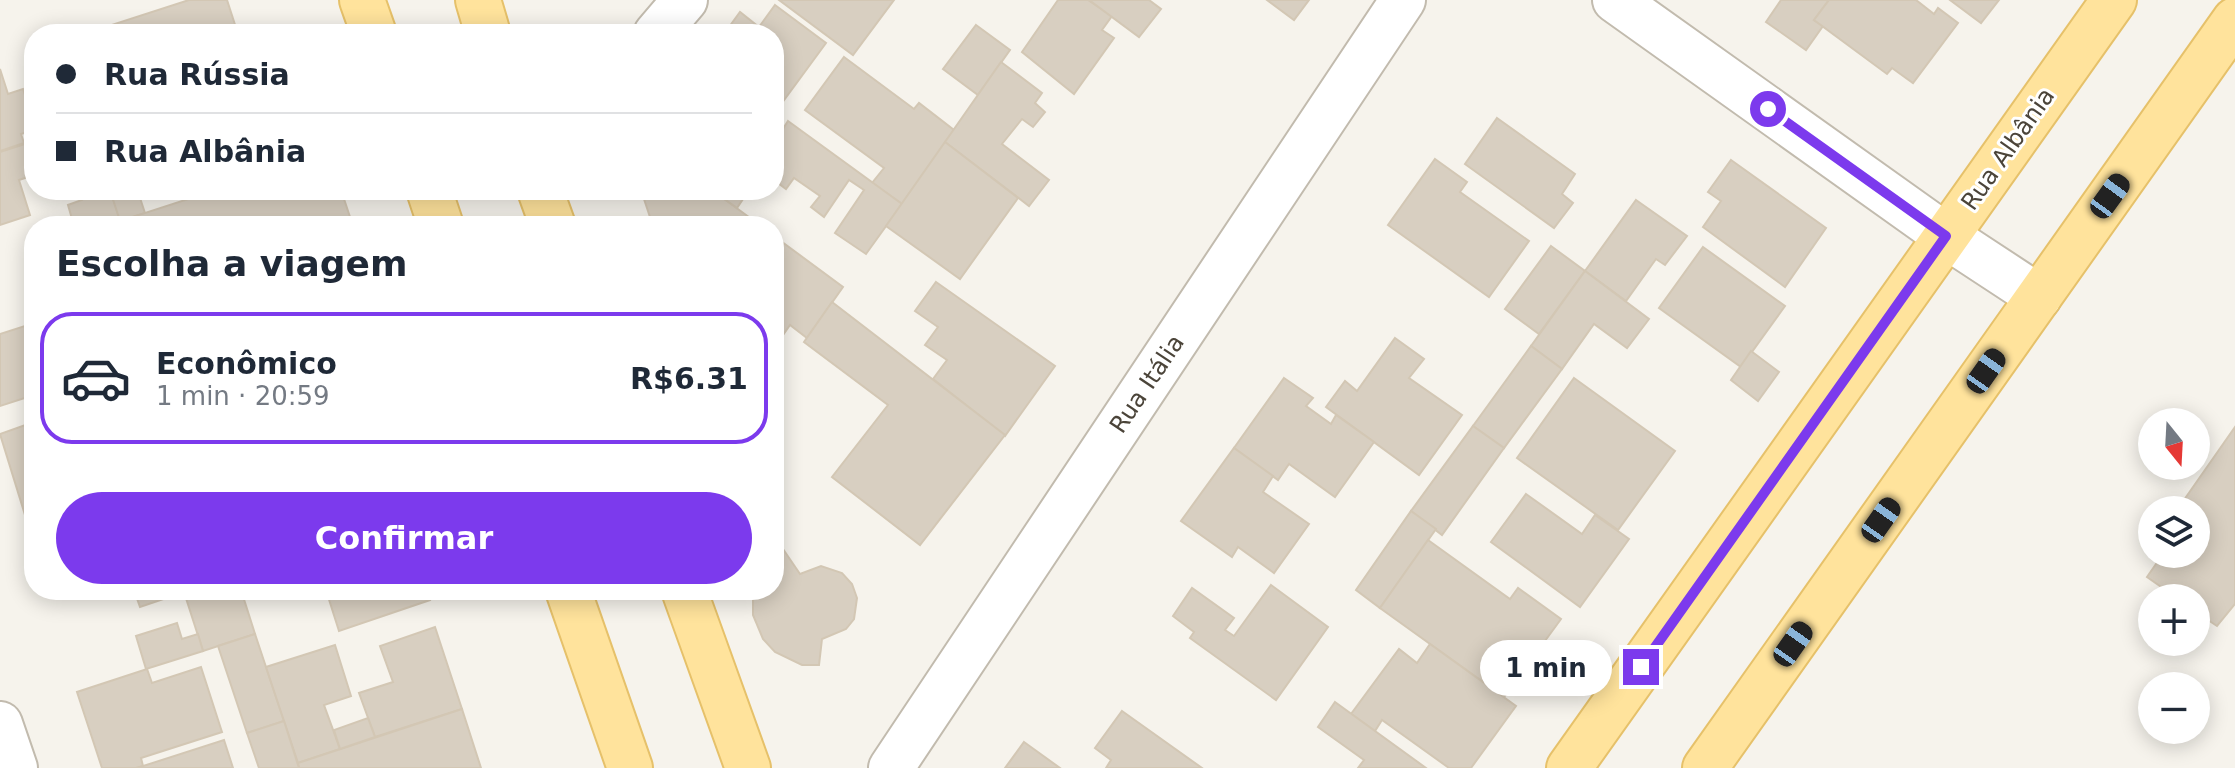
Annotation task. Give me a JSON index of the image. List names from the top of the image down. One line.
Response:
{"streets":{"main road":["Rua Albânia"],"street":["Rua Itália"]},"north":"bottom","page":{"banner":["Rua Rússia","Rua Albânia"],"heading":"Escolha a viagem","list":[{"name":"Econômico","note":"1 min · 20:59","value":"R$6.31"}],"map_buttons":["+","−"],"buttons":"Confirmar","bubble":"1 min"}}
